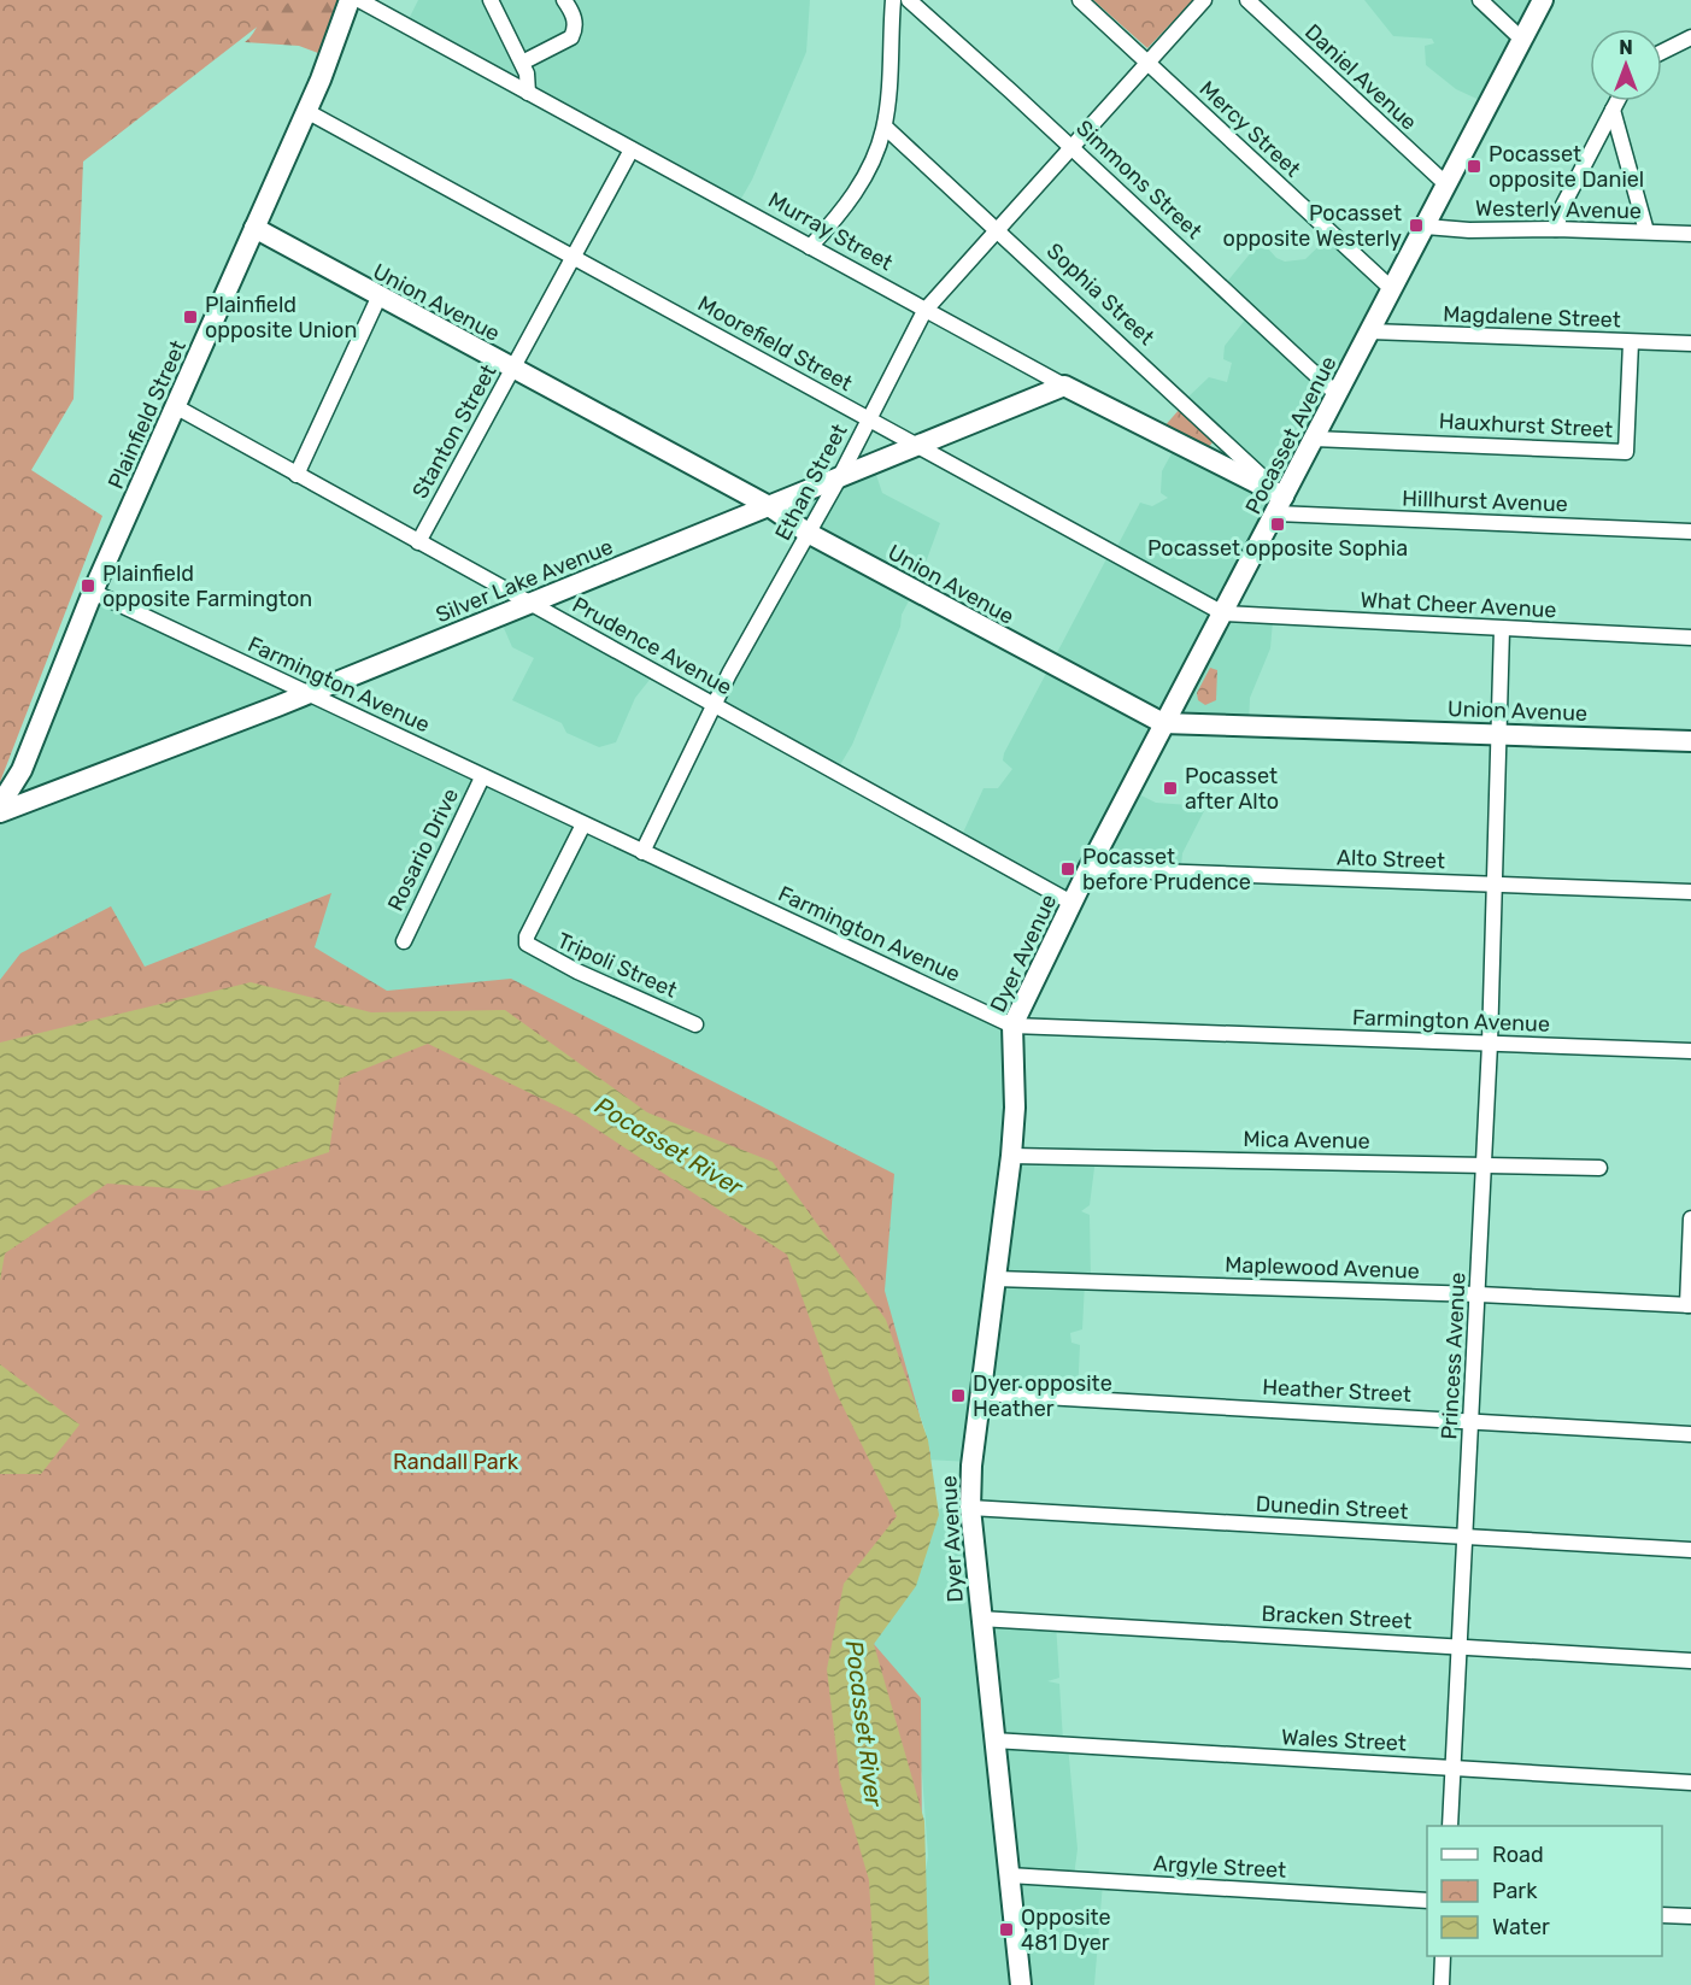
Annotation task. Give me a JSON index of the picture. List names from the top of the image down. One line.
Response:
{"streets":{"main road":["Murray Street","Union Avenue","Plainfield Street","Pocasset Avenue","Silver Lake Avenue","Dyer Avenue"],"street":["Daniel Avenue","Mercy Street","Simmons Street","Westerly Avenue","Sophia Street","Magdalene Street","Moorefield Street","Hauxhurst Street","Stanton Street","Ethan Street","Hillhurst Avenue","What Cheer Avenue","Prudence Avenue","Farmington Avenue","Rosario Drive","Alto Street","Tripoli Street","Mica Avenue","Maplewood Avenue","Princess Avenue","Heather Street","Dunedin Street","Bracken Street","Wales Street","Argyle Street"]},"crossings":[["Daniel Avenue","Pocasset Avenue"],["Mercy Street","Pocasset Avenue"],["Mercy Street","Ethan Street"],["Simmons Street","Pocasset Avenue"],["Simmons Street","Ethan Street"],["Westerly Avenue","Pocasset Avenue"],["Murray Street","Sophia Street"],["Murray Street","Stanton Street"],["Murray Street","Pocasset Avenue"],["Murray Street","Ethan Street"],["Murray Street","Hillhurst Avenue"],["Murray Street","Silver Lake Avenue"],["Sophia Street","Pocasset Avenue"],["Sophia Street","Ethan Street"],["Sophia Street","Hillhurst Avenue"],["Union Avenue","Plainfield Street"],["Union Avenue","Stanton Street"],["Union Avenue","Pocasset Avenue"],["Union Avenue","Ethan Street"],["Union Avenue","Silver Lake Avenue"],["Union Avenue","Princess Avenue"],["Magdalene Street","Hauxhurst Street"],["Magdalene Street","Pocasset Avenue"],["Moorefield Street","Plainfield Street"],["Moorefield Street","Stanton Street"],["Moorefield Street","Pocasset Avenue"],["Moorefield Street","Ethan Street"],["Moorefield Street","Silver Lake Avenue"],["Moorefield Street","What Cheer Avenue"],["Plainfield Street","Prudence Avenue"],["Plainfield Street","Farmington Avenue"],["Hauxhurst Street","Pocasset Avenue"],["Stanton Street","Prudence Avenue"],["Pocasset Avenue","Hillhurst Avenue"],["Pocasset Avenue","What Cheer Avenue"],["Pocasset Avenue","Prudence Avenue"],["Pocasset Avenue","Alto Street"],["Pocasset Avenue","Dyer Avenue"],["Ethan Street","Silver Lake Avenue"],["Ethan Street","Prudence Avenue"],["Ethan Street","Farmington Avenue"],["Silver Lake Avenue","Prudence Avenue"],["Silver Lake Avenue","Farmington Avenue"],["What Cheer Avenue","Princess Avenue"],["Prudence Avenue","Dyer Avenue"],["Farmington Avenue","Rosario Drive"],["Farmington Avenue","Dyer Avenue"],["Farmington Avenue","Tripoli Street"],["Farmington Avenue","Princess Avenue"],["Alto Street","Princess Avenue"],["Dyer Avenue","Mica Avenue"],["Dyer Avenue","Maplewood Avenue"],["Dyer Avenue","Heather Street"],["Dyer Avenue","Dunedin Street"],["Dyer Avenue","Bracken Street"],["Dyer Avenue","Wales Street"],["Dyer Avenue","Argyle Street"],["Mica Avenue","Princess Avenue"],["Maplewood Avenue","Princess Avenue"],["Princess Avenue","Heather Street"],["Princess Avenue","Dunedin Street"],["Princess Avenue","Bracken Street"],["Princess Avenue","Wales Street"]],"water":["Pocasset River"],"parks":["Randall Park"],"places":{"transit":["Pocasset opposite Daniel","Pocasset opposite Westerly","Plainfield opposite Union","Pocasset opposite Sophia","Plainfield opposite Farmington","Pocasset after Alto","Pocasset before Prudence","Dyer opposite Heather","Opposite 481 Dyer"]},"legend":["Road","Park","Water"],"north":"top"}
